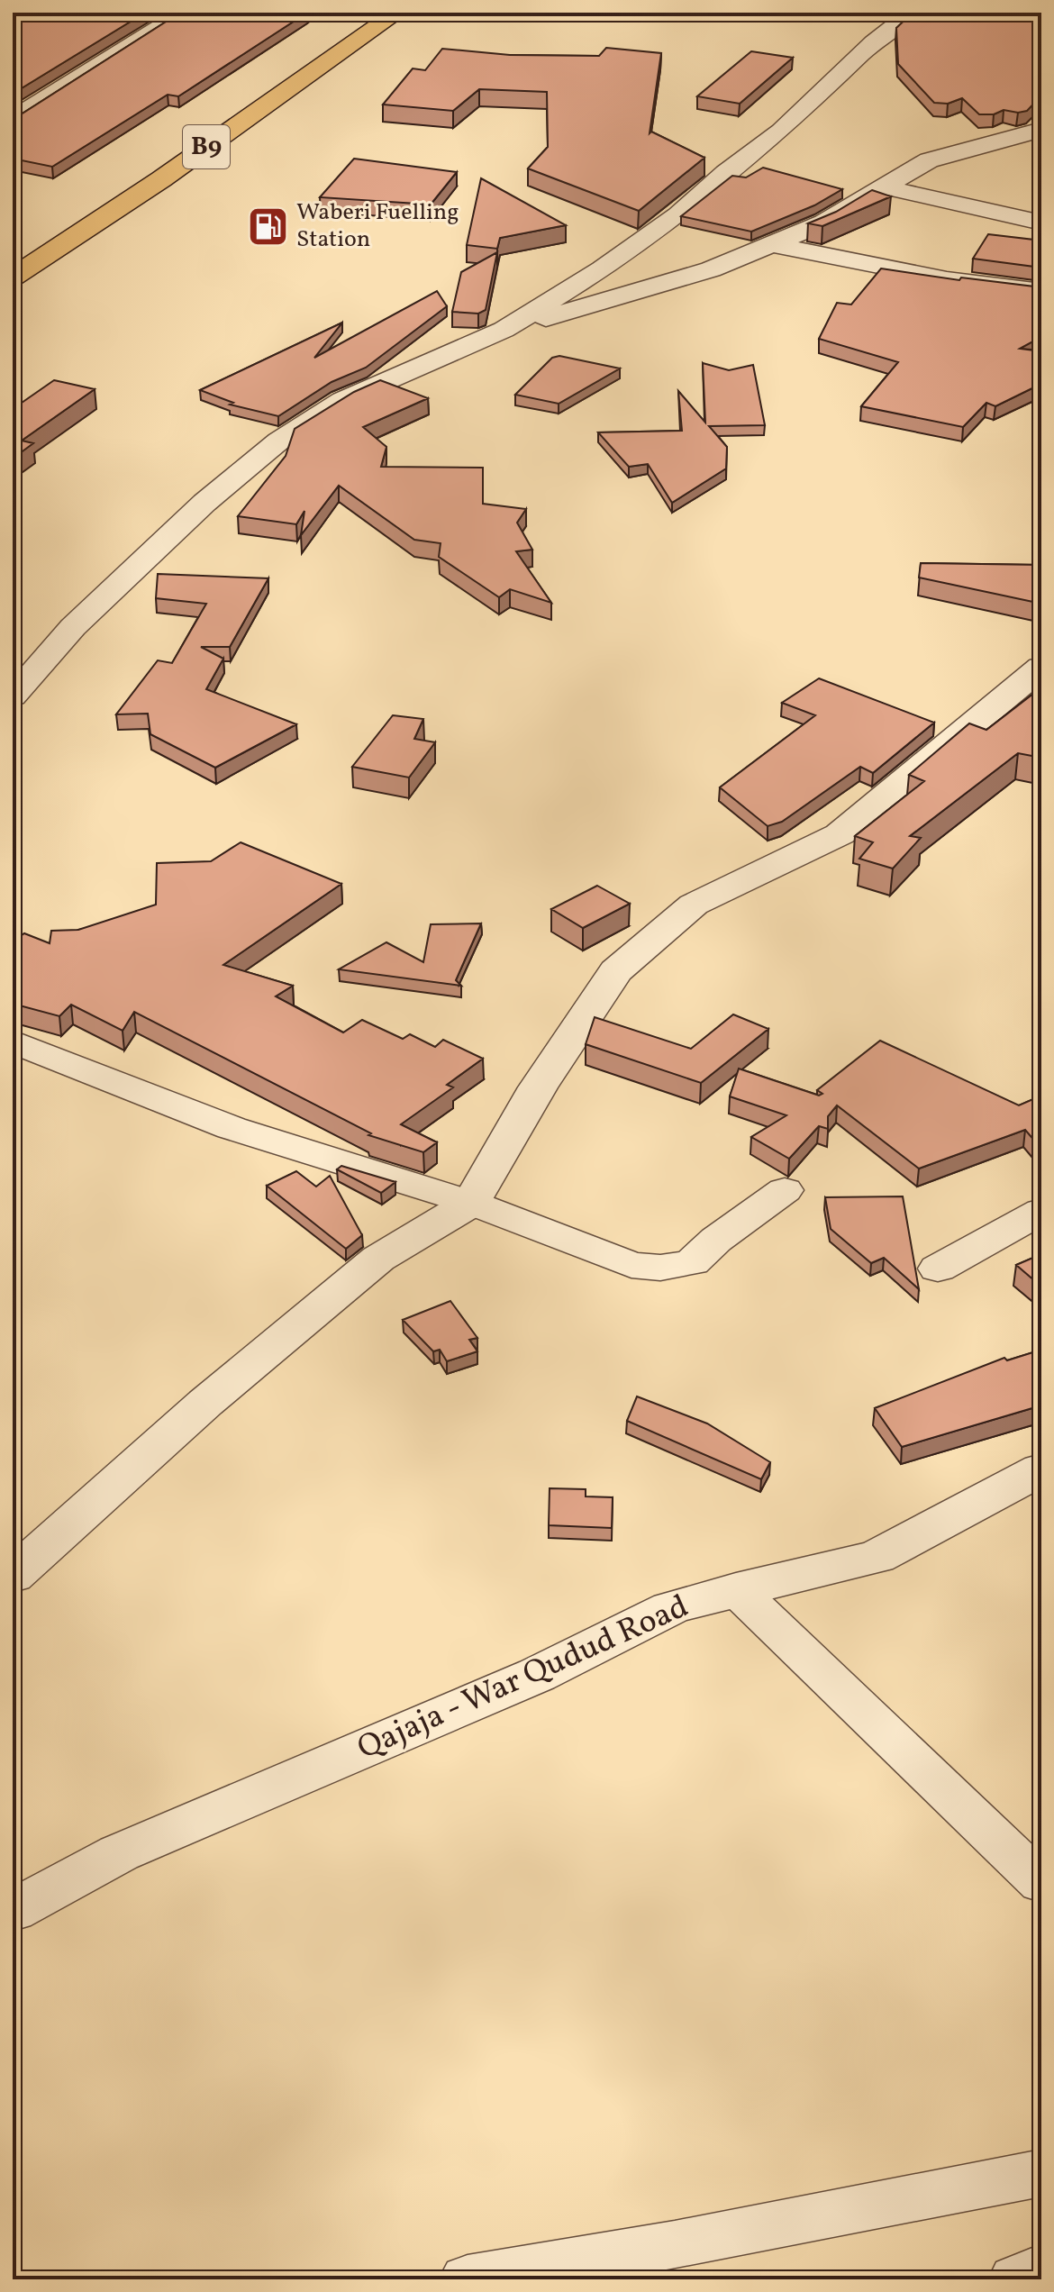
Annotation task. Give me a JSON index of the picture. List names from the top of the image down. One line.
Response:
{"streets":{"highway":["B9"],"street":["Qajaja - War Qudud Road"]},"places":{"fuel station":["Waberi Fuelling Station"]}}
